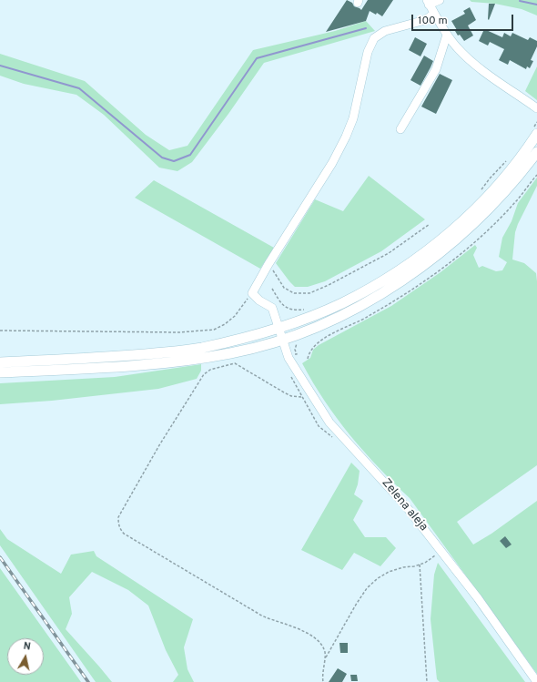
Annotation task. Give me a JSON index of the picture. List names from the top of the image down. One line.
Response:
{"streets":{"street":["Zelena aleja"]},"scale_bar":"100 m","north":"top"}
